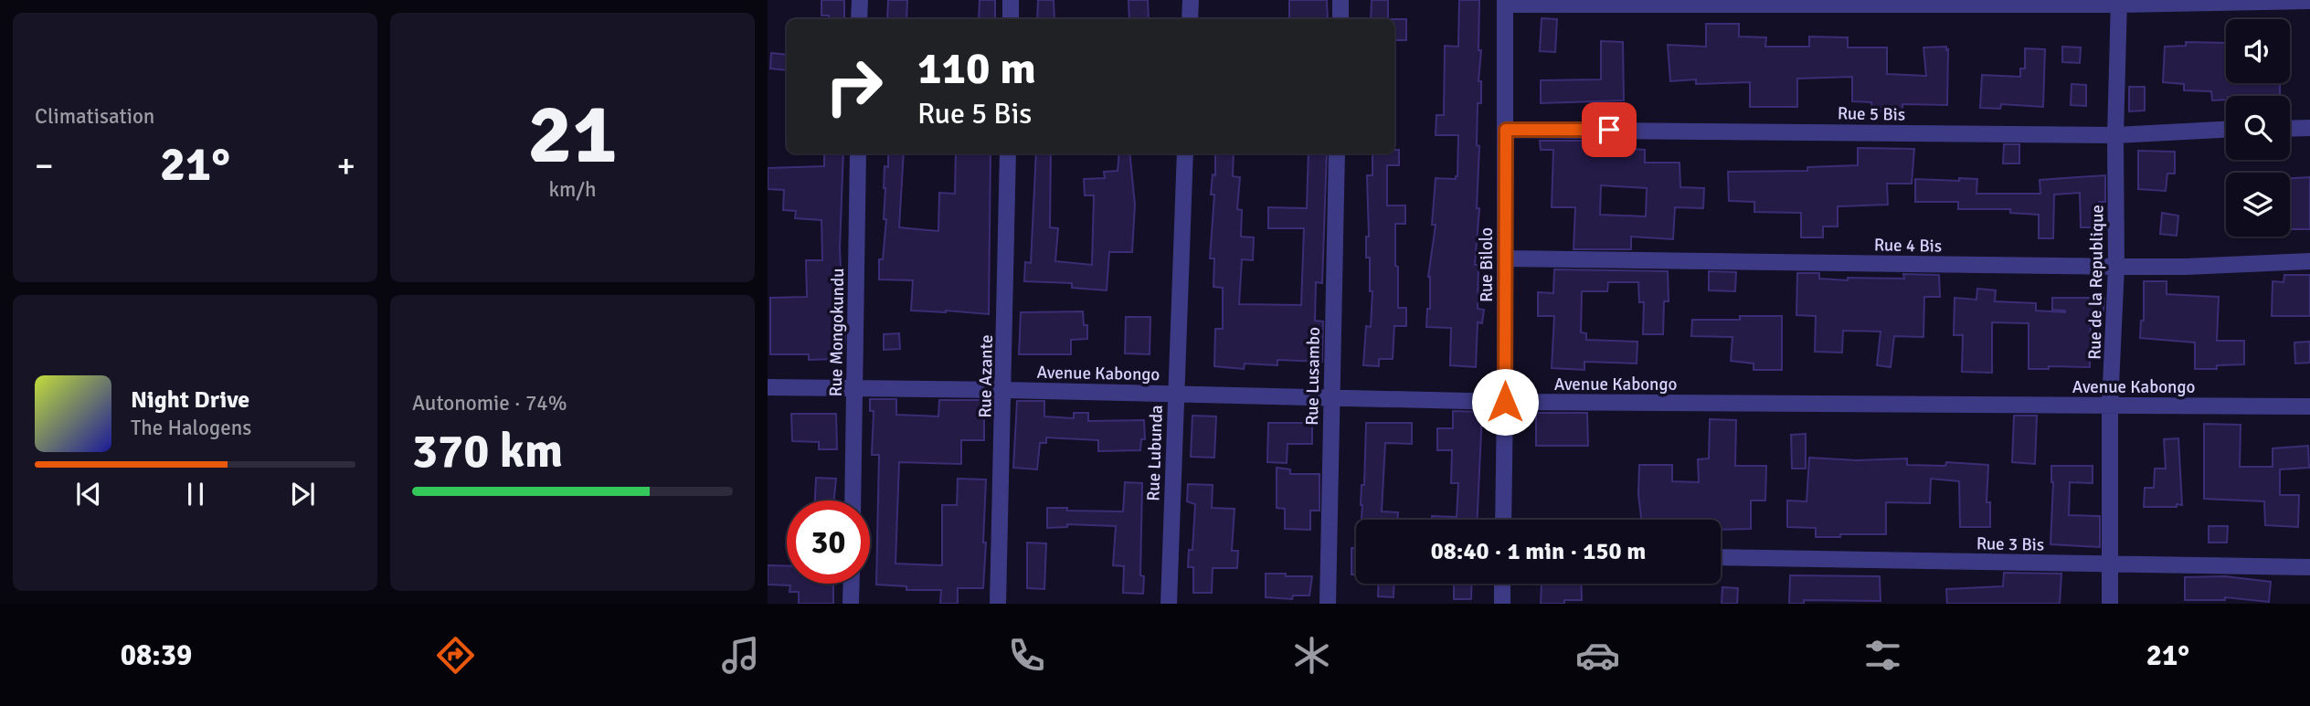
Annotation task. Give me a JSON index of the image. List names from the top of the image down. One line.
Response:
{"streets":{"street":["Rue 5 Bis","Rue 4 Bis","Rue Bilolo","Rue de la Republique","Rue Mongokundu","Avenue Kabongo","Rue Azante","Rue Lusambo","Rue Lubunda","Rue 3 Bis"]},"crossings":[["Rue 5 Bis","Rue Bilolo"],["Rue 5 Bis","Rue de la Republique"],["Rue 4 Bis","Rue Bilolo"],["Rue 4 Bis","Rue de la Republique"],["Rue Bilolo","Avenue Kabongo"],["Rue de la Republique","Avenue Kabongo"],["Rue de la Republique","Rue 3 Bis"],["Rue Mongokundu","Avenue Kabongo"],["Avenue Kabongo","Rue Azante"],["Avenue Kabongo","Rue Lusambo"],["Avenue Kabongo","Rue Lubunda"]],"page":{"tile":["Climatisation",["21","km/h"],["Autonomie · 74%","370 km"]],"turn":["110 m","Rue 5 Bis"],"heat":["−","21°","+"],"song":["Night Drive","The Halogens"],"limit":"30","trip":"08:40 · 1 min · 150 m","tabs":["08:39","21°"]}}
